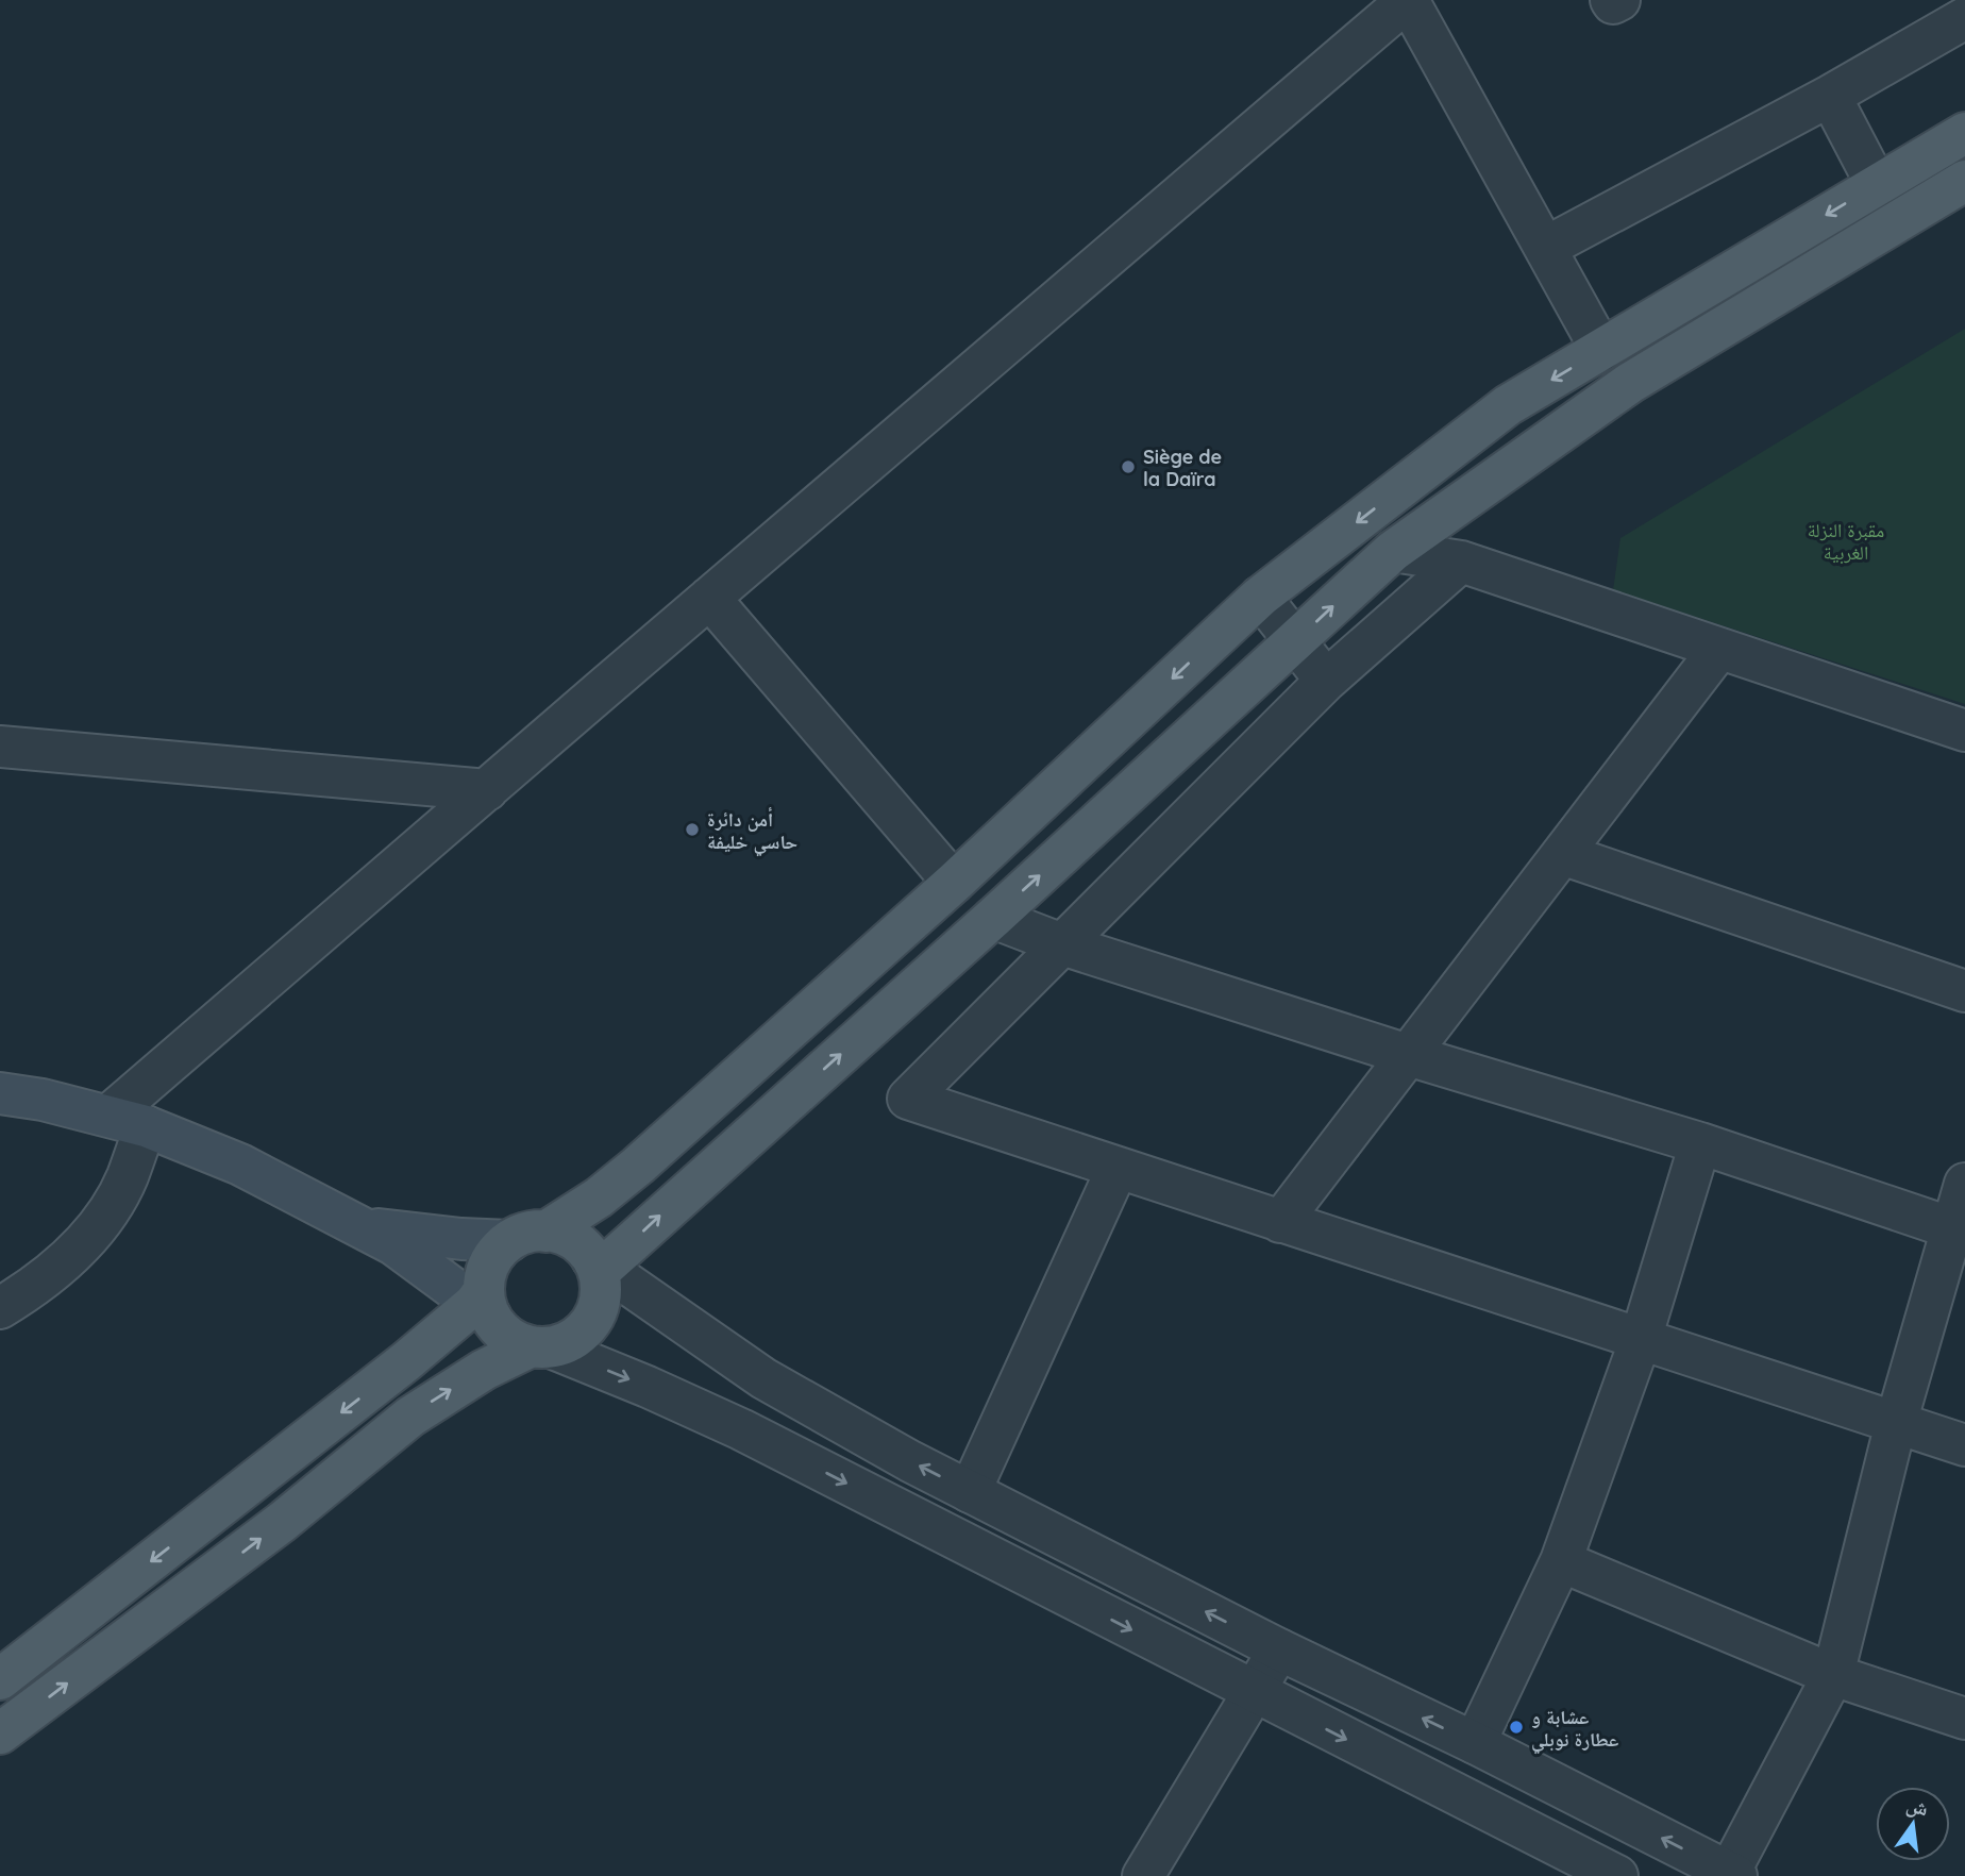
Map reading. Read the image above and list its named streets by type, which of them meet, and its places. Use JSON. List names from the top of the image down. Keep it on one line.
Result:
{"parks":["مقبرة النزلة الغربية"],"places":["Siège de la Daïra","أمن دائرة حاسي خليفة","عشابة و عطارة نوبلي"],"north":"top"}
